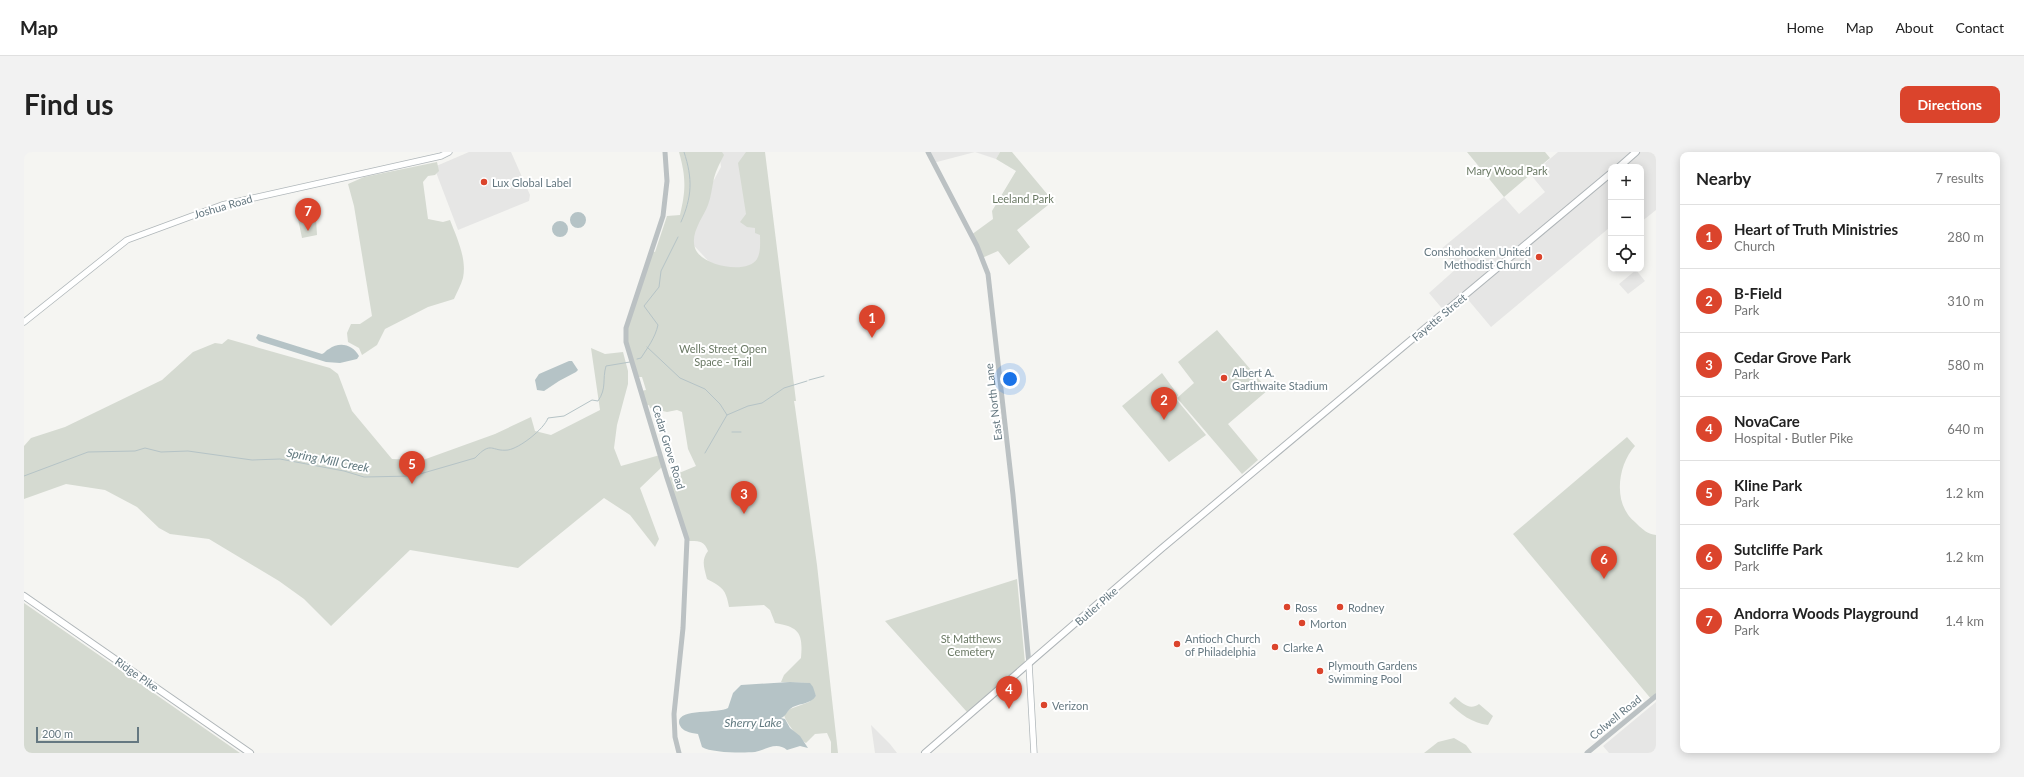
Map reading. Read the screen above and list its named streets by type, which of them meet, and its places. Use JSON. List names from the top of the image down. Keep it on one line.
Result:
{"streets":{"main road":["Joshua Road","Fayette Street","Butler Pike","Ridge Pike"],"street":["East North Lane","Cedar Grove Road","Colwell Road"]},"crossings":[["Fayette Street","Butler Pike"],["East North Lane","Butler Pike"]],"water":["Spring Mill Creek","Sherry Lake"],"parks":["Mary Wood Park","Leeland Park","Wells Street Open Space - Trail","St Matthews Cemetery"],"places":["Lux Global Label","Conshohocken United Methodist Church","Albert A. Garthwaite Stadium","Ross","Rodney","Morton","Antioch Church of Philadelphia","Clarke A","Plymouth Gardens Swimming Pool","Verizon"],"scale_bar":"200 m","page":{"header":"Map","nav":["Home","Map","About","Contact"],"buttons":"Directions","title":"Find us","heading":["Nearby","7 results"],"map_buttons":["+","−"],"pins":["7","1","2","5","3","6","4"],"list":[{"mark":"1","name":"Heart of Truth Ministries","note":"Church","value":"280 m"},{"mark":"2","name":"B-Field","note":"Park","value":"310 m"},{"mark":"3","name":"Cedar Grove Park","note":"Park","value":"580 m"},{"mark":"4","name":"NovaCare","note":"Hospital · Butler Pike","value":"640 m"},{"mark":"5","name":"Kline Park","note":"Park","value":"1.2 km"},{"mark":"6","name":"Sutcliffe Park","note":"Park","value":"1.2 km"},{"mark":"7","name":"Andorra Woods Playground","note":"Park","value":"1.4 km"}],"scale":"200 m"}}
